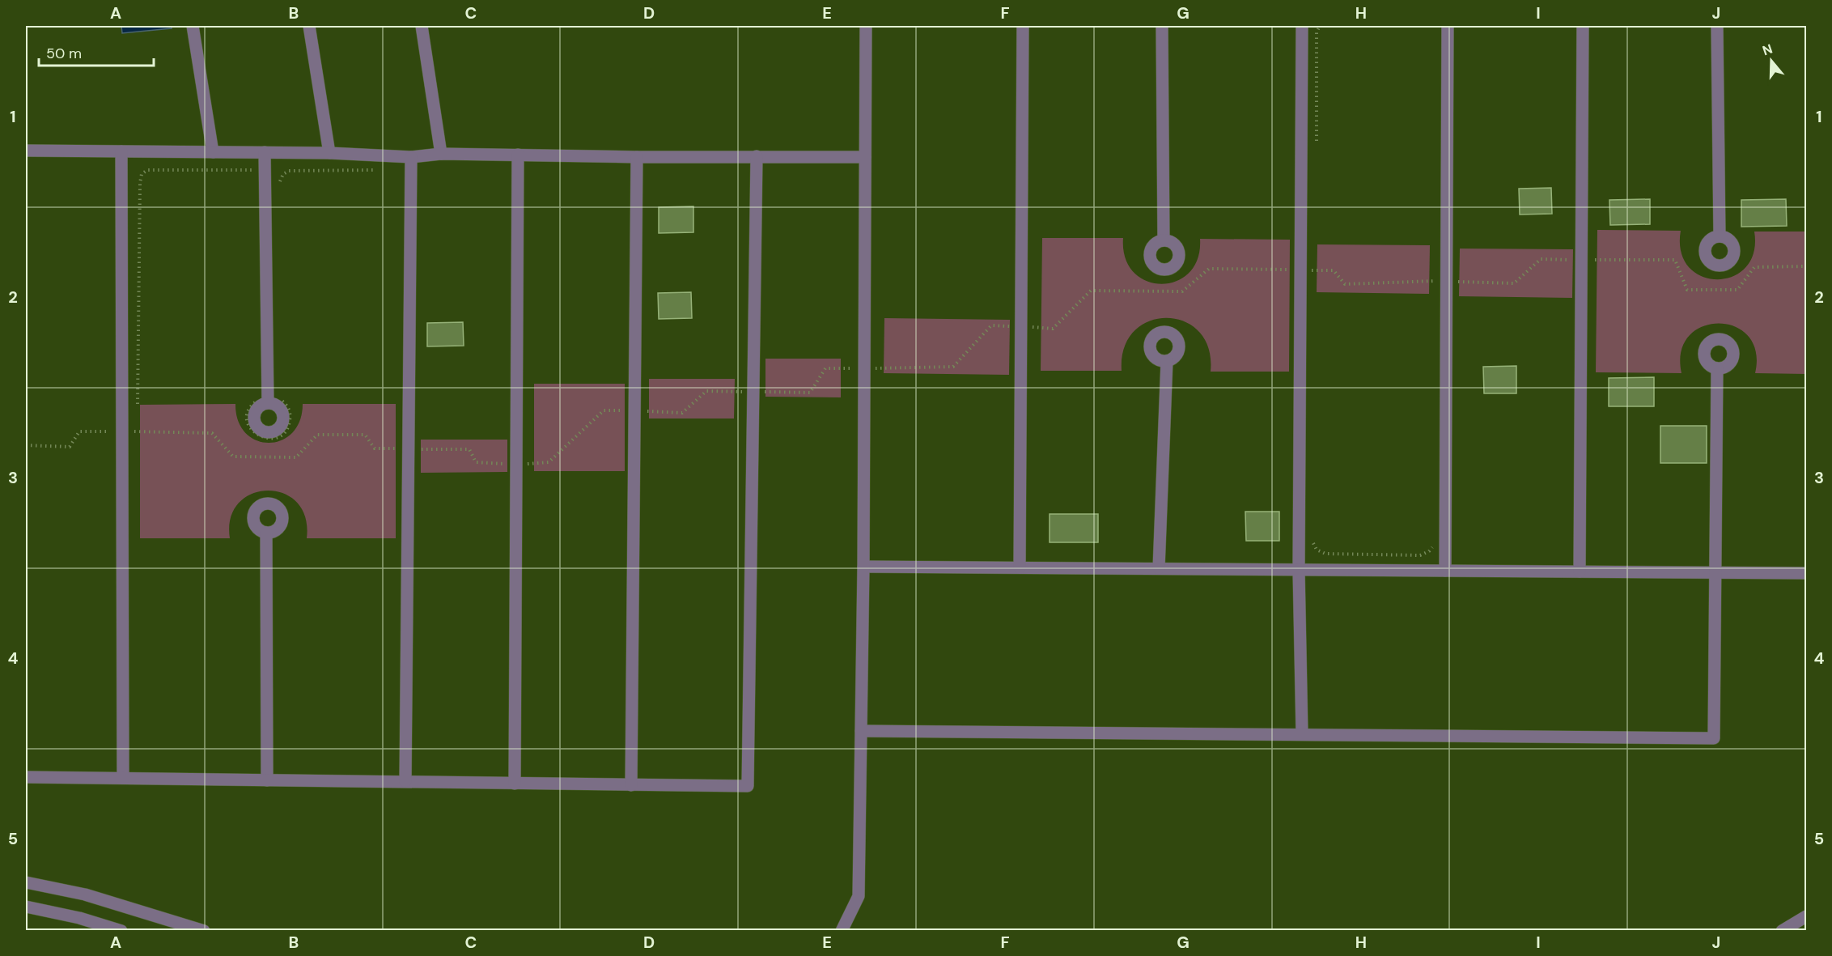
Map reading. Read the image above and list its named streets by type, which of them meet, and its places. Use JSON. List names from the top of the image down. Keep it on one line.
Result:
{"scale_bar":"50 m","north":"top","grid":{"columns":["A","B","C","D","E","F","G","H","I","J"],"rows":["1","2","3","4","5"]}}
